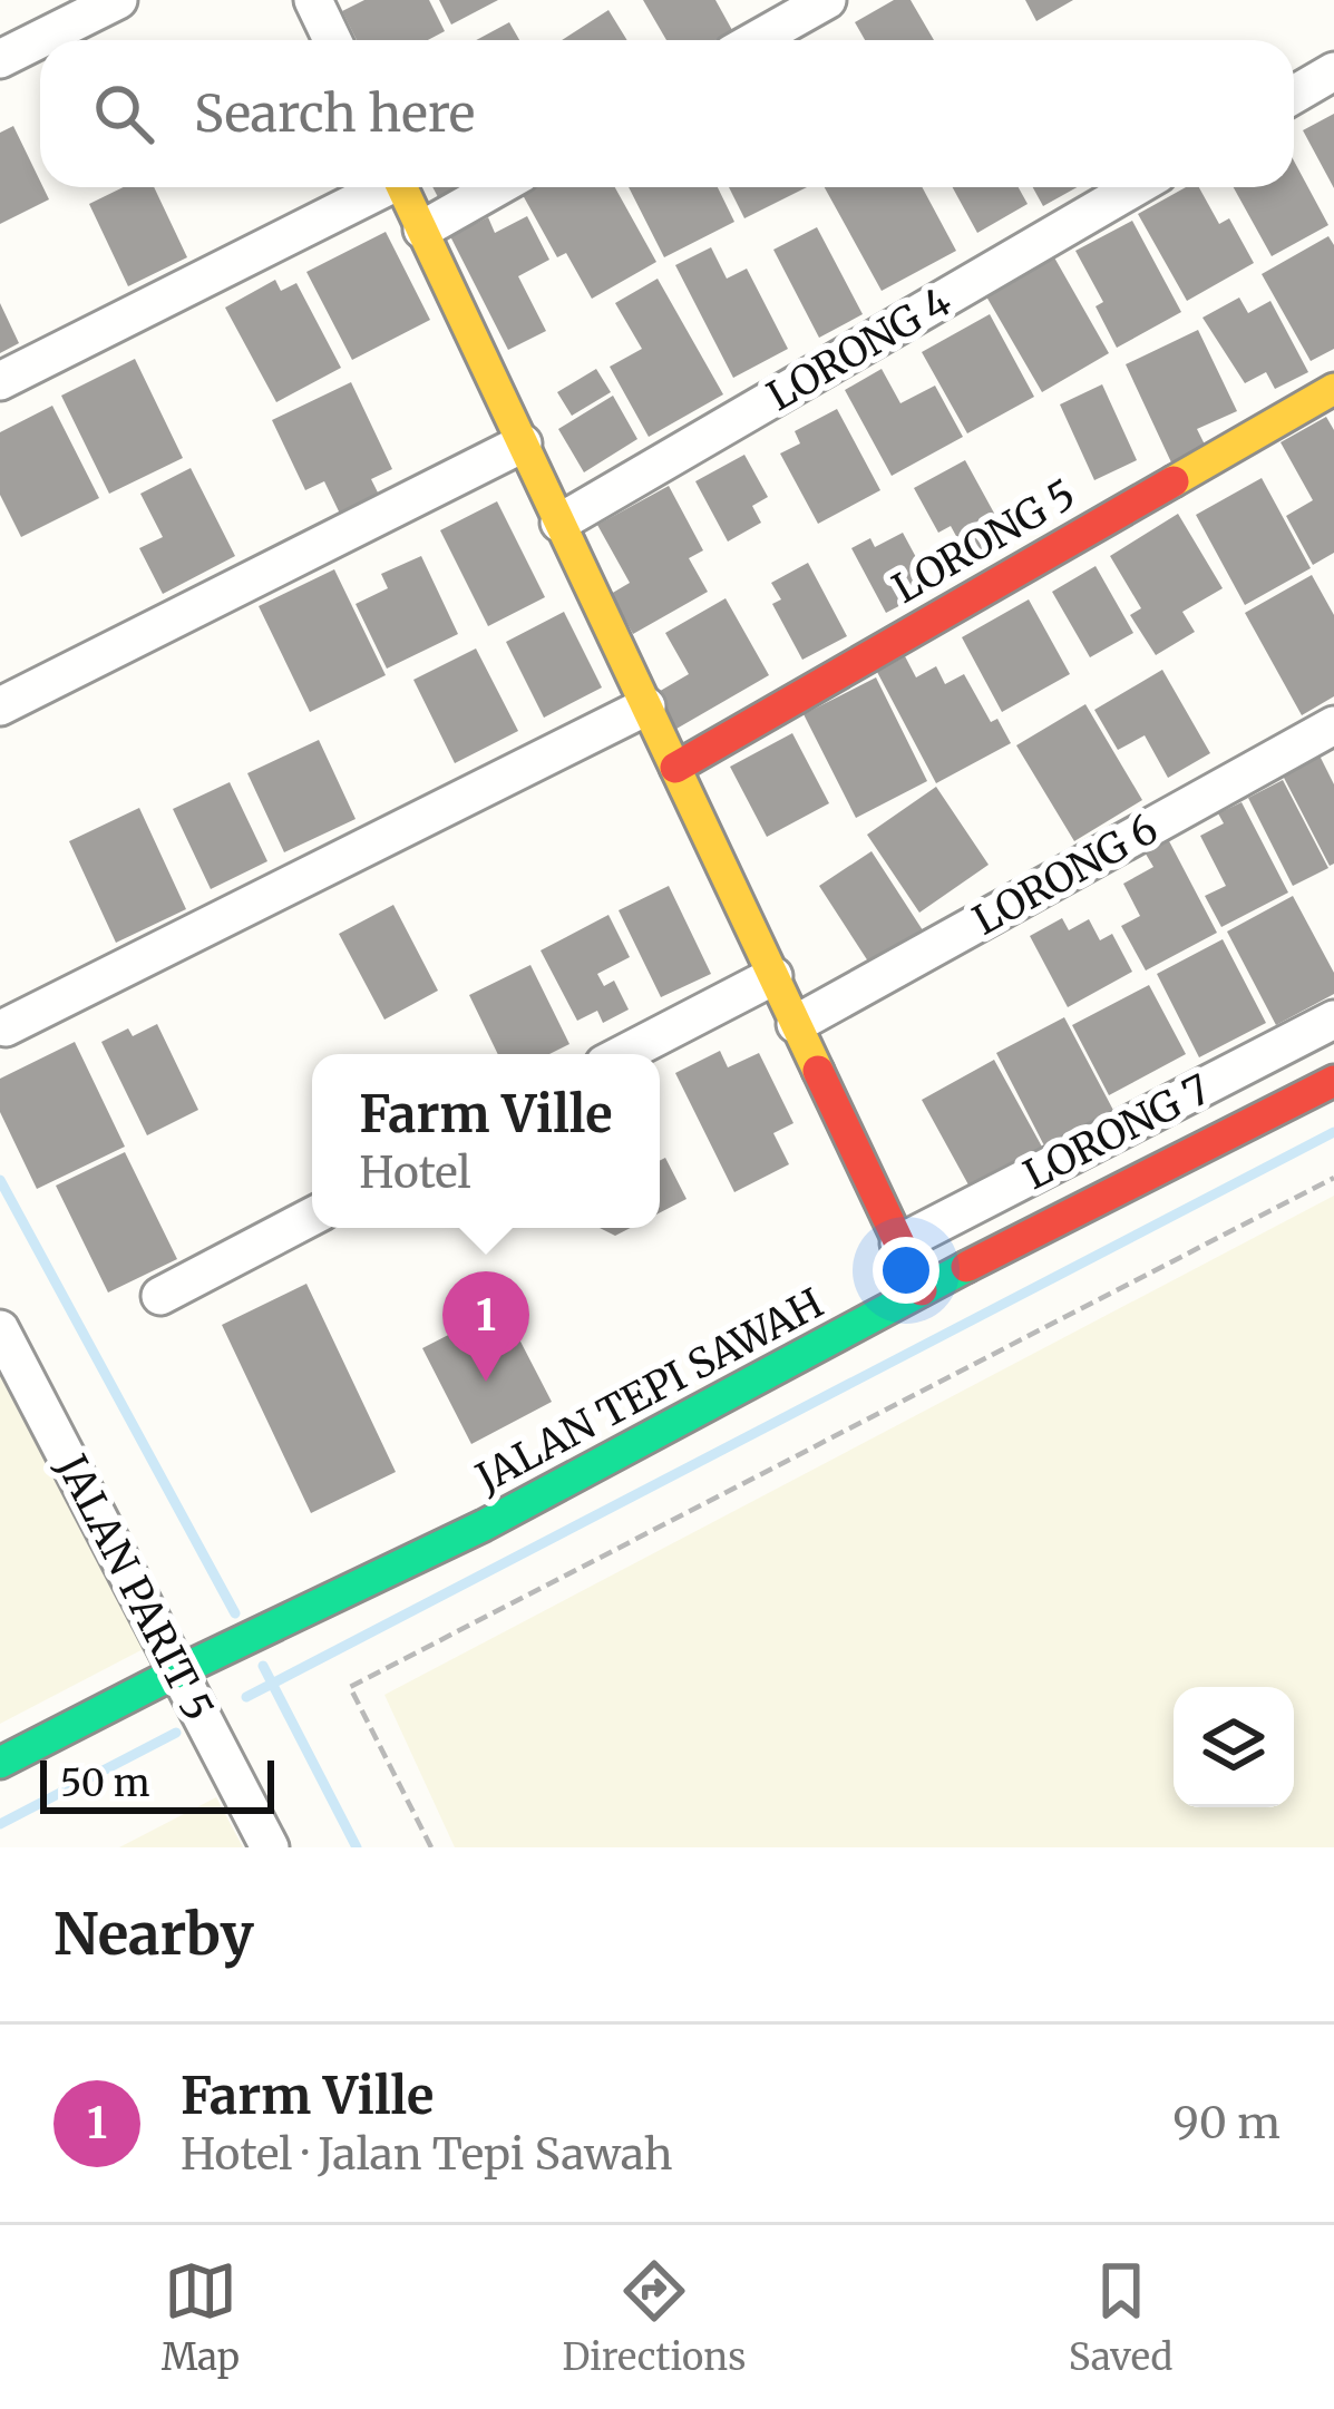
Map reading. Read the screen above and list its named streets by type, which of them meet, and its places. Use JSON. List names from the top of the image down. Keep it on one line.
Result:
{"streets":{"street":["LORONG 4","LORONG 5","LORONG 6","LORONG 7","JALAN TEPI SAWAH","JALAN PARIT 5"]},"crossings":[["JALAN TEPI SAWAH","JALAN PARIT 5"]],"scale_bar":"50 m","page":{"search":"Search here","popup":["Farm Ville","Hotel"],"pins":"1","scale":"50 m","heading":"Nearby","list":[{"mark":"1","name":"Farm Ville","note":"Hotel · Jalan Tepi Sawah","value":"90 m"}],"nav":["Map","Directions","Saved"]}}
